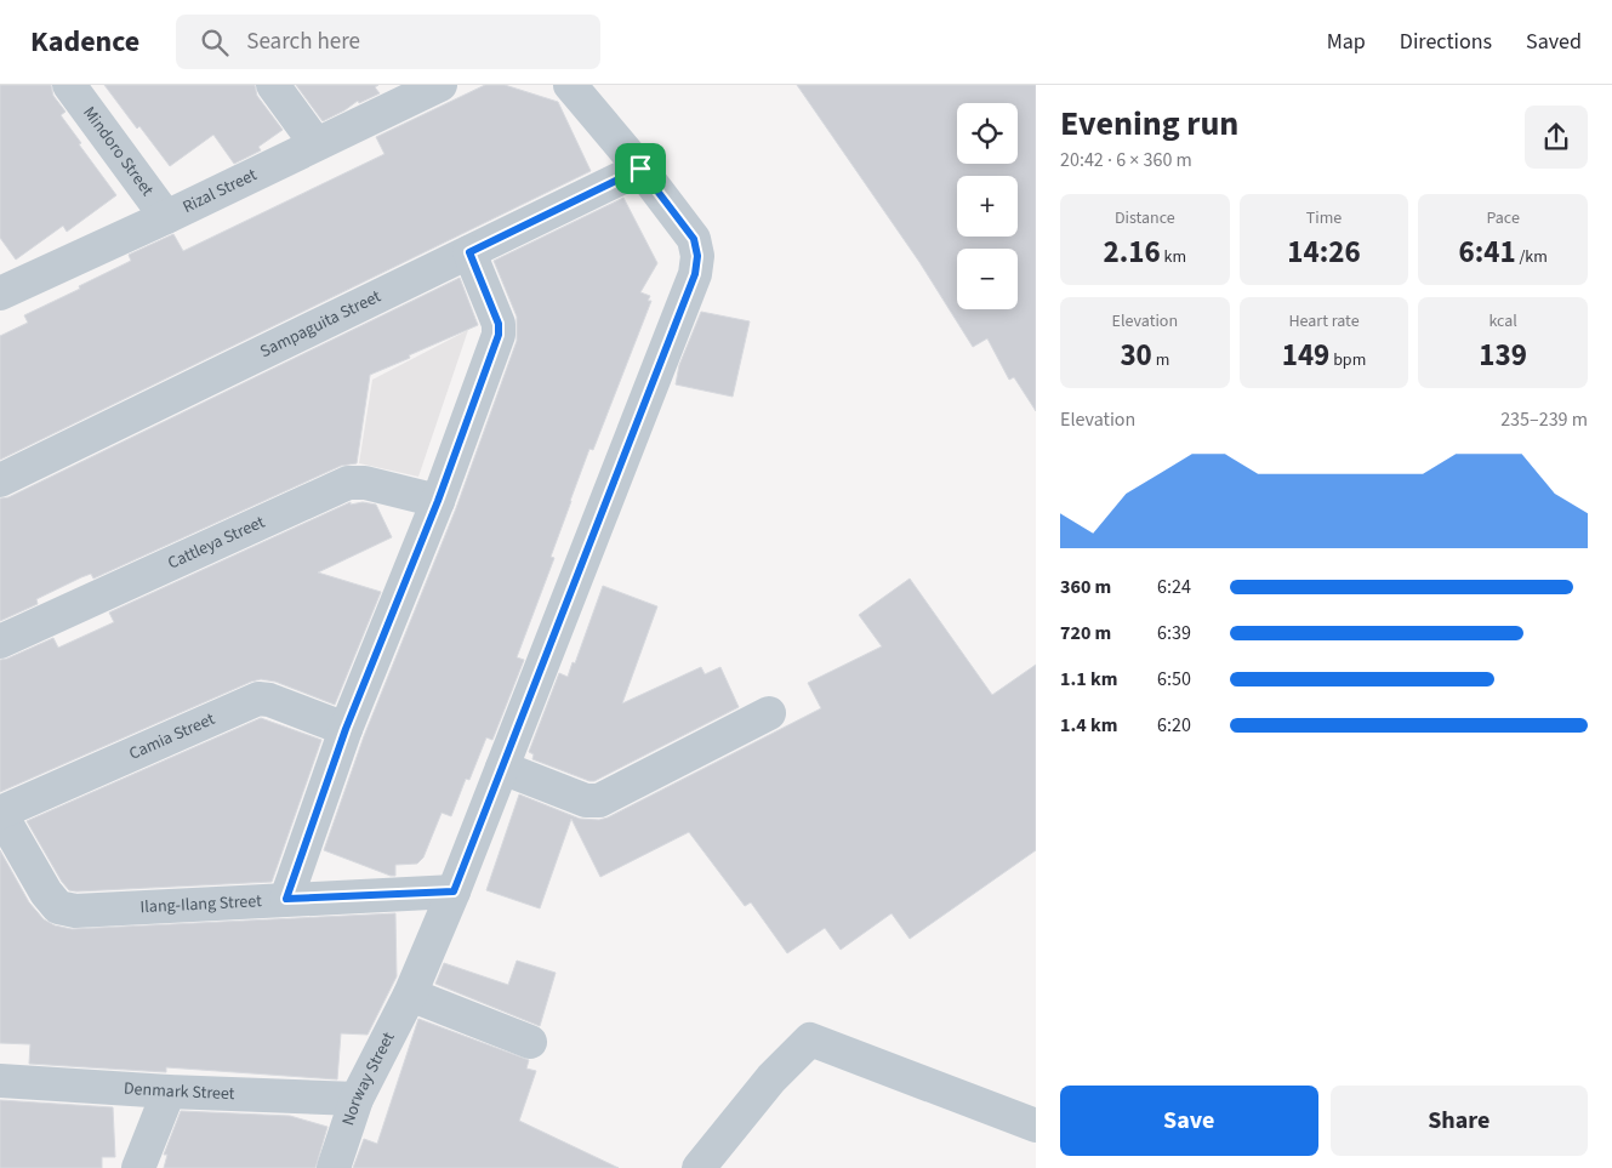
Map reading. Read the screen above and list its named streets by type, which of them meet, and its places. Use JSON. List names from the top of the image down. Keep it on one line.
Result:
{"streets":{"street":["Mindoro Street","Rizal Street","Sampaguita Street","Cattleya Street","Camia Street","Ilang-Ilang Street","Norway Street","Denmark Street"]},"crossings":[["Mindoro Street","Rizal Street"],["Sampaguita Street","Norway Street"],["Camia Street","Ilang-Ilang Street"],["Ilang-Ilang Street","Norway Street"],["Norway Street","Denmark Street"]],"page":{"header":"Kadence","search":"Search here","nav":["Map","Directions","Saved"],"heading":["Evening run","20:42 · 6 × 360 m"],"map_buttons":["+","−"],"stats":[["Distance","2.16 km"],["Time","14:26"],["Pace","6:41 /km"],["Elevation","30 m"],["Heart rate","149 bpm"],["kcal","139"]],"chart":["Elevation","235–239 m"],"list":[{"name":"360 m","note":"6:24"},{"name":"720 m","note":"6:39"},{"name":"1.1 km","note":"6:50"},{"name":"1.4 km","note":"6:20"}],"buttons":["Save","Share"]}}
